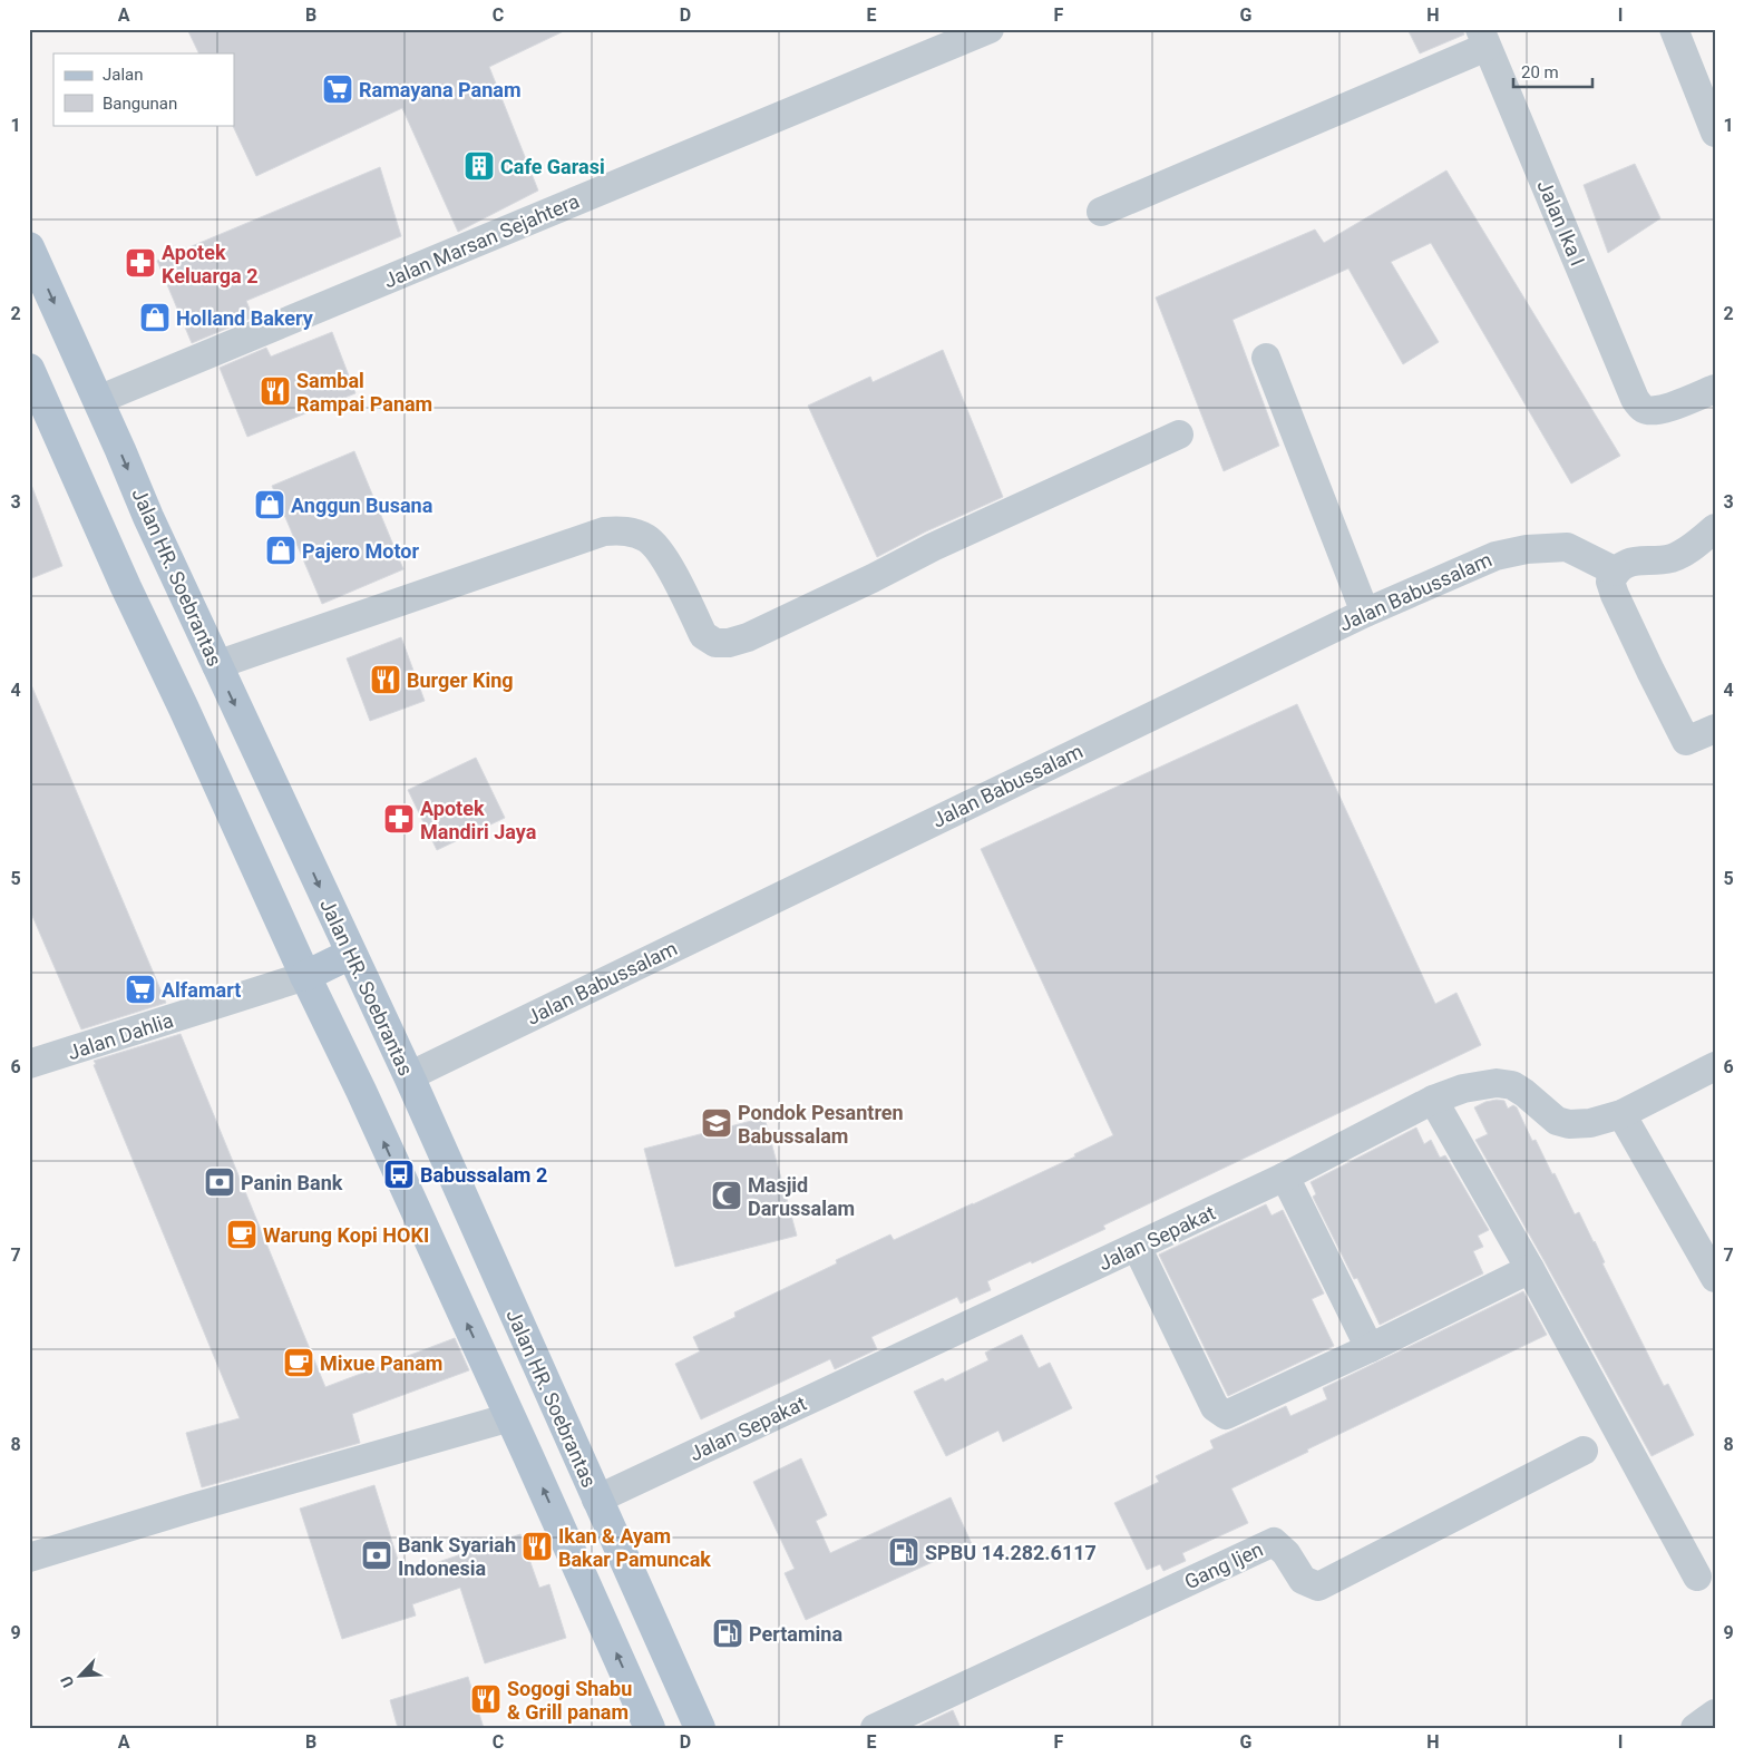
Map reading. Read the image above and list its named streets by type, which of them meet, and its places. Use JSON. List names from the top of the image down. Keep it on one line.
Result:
{"streets":{"main road":["Jalan HR. Soebrantas"],"street":["Jalan Ika I","Jalan Marsan Sejahtera","Jalan Babussalam","Jalan Dahlia","Jalan Sepakat","Gang Ijen"]},"crossings":[["Jalan Marsan Sejahtera","Jalan HR. Soebrantas"],["Jalan HR. Soebrantas","Jalan Babussalam"],["Jalan HR. Soebrantas","Jalan Sepakat"]],"places":{"supermarket":["Ramayana Panam","Alfamart"],"building":["Cafe Garasi"],"pharmacy":["Apotek Keluarga 2","Apotek Mandiri Jaya"],"shop":["Holland Bakery","Anggun Busana","Pajero Motor"],"restaurant":["Sambal Rampai Panam","Burger King","Ikan & Ayam Bakar Pamuncak","Sogogi Shabu & Grill panam"],"school or university":["Pondok Pesantren Babussalam"],"bus stop":["Babussalam 2"],"bank":["Panin Bank","Bank Syariah Indonesia"],"mosque":["Masjid Darussalam"],"cafe":["Warung Kopi HOKI","Mixue Panam"],"fuel station":["SPBU 14.282.6117","Pertamina"]},"legend":["Jalan","Bangunan"],"scale_bar":"20 m","north":"bottom left","grid":{"columns":["A","B","C","D","E","F","G","H","I"],"rows":["1","2","3","4","5","6","7","8","9"]}}
